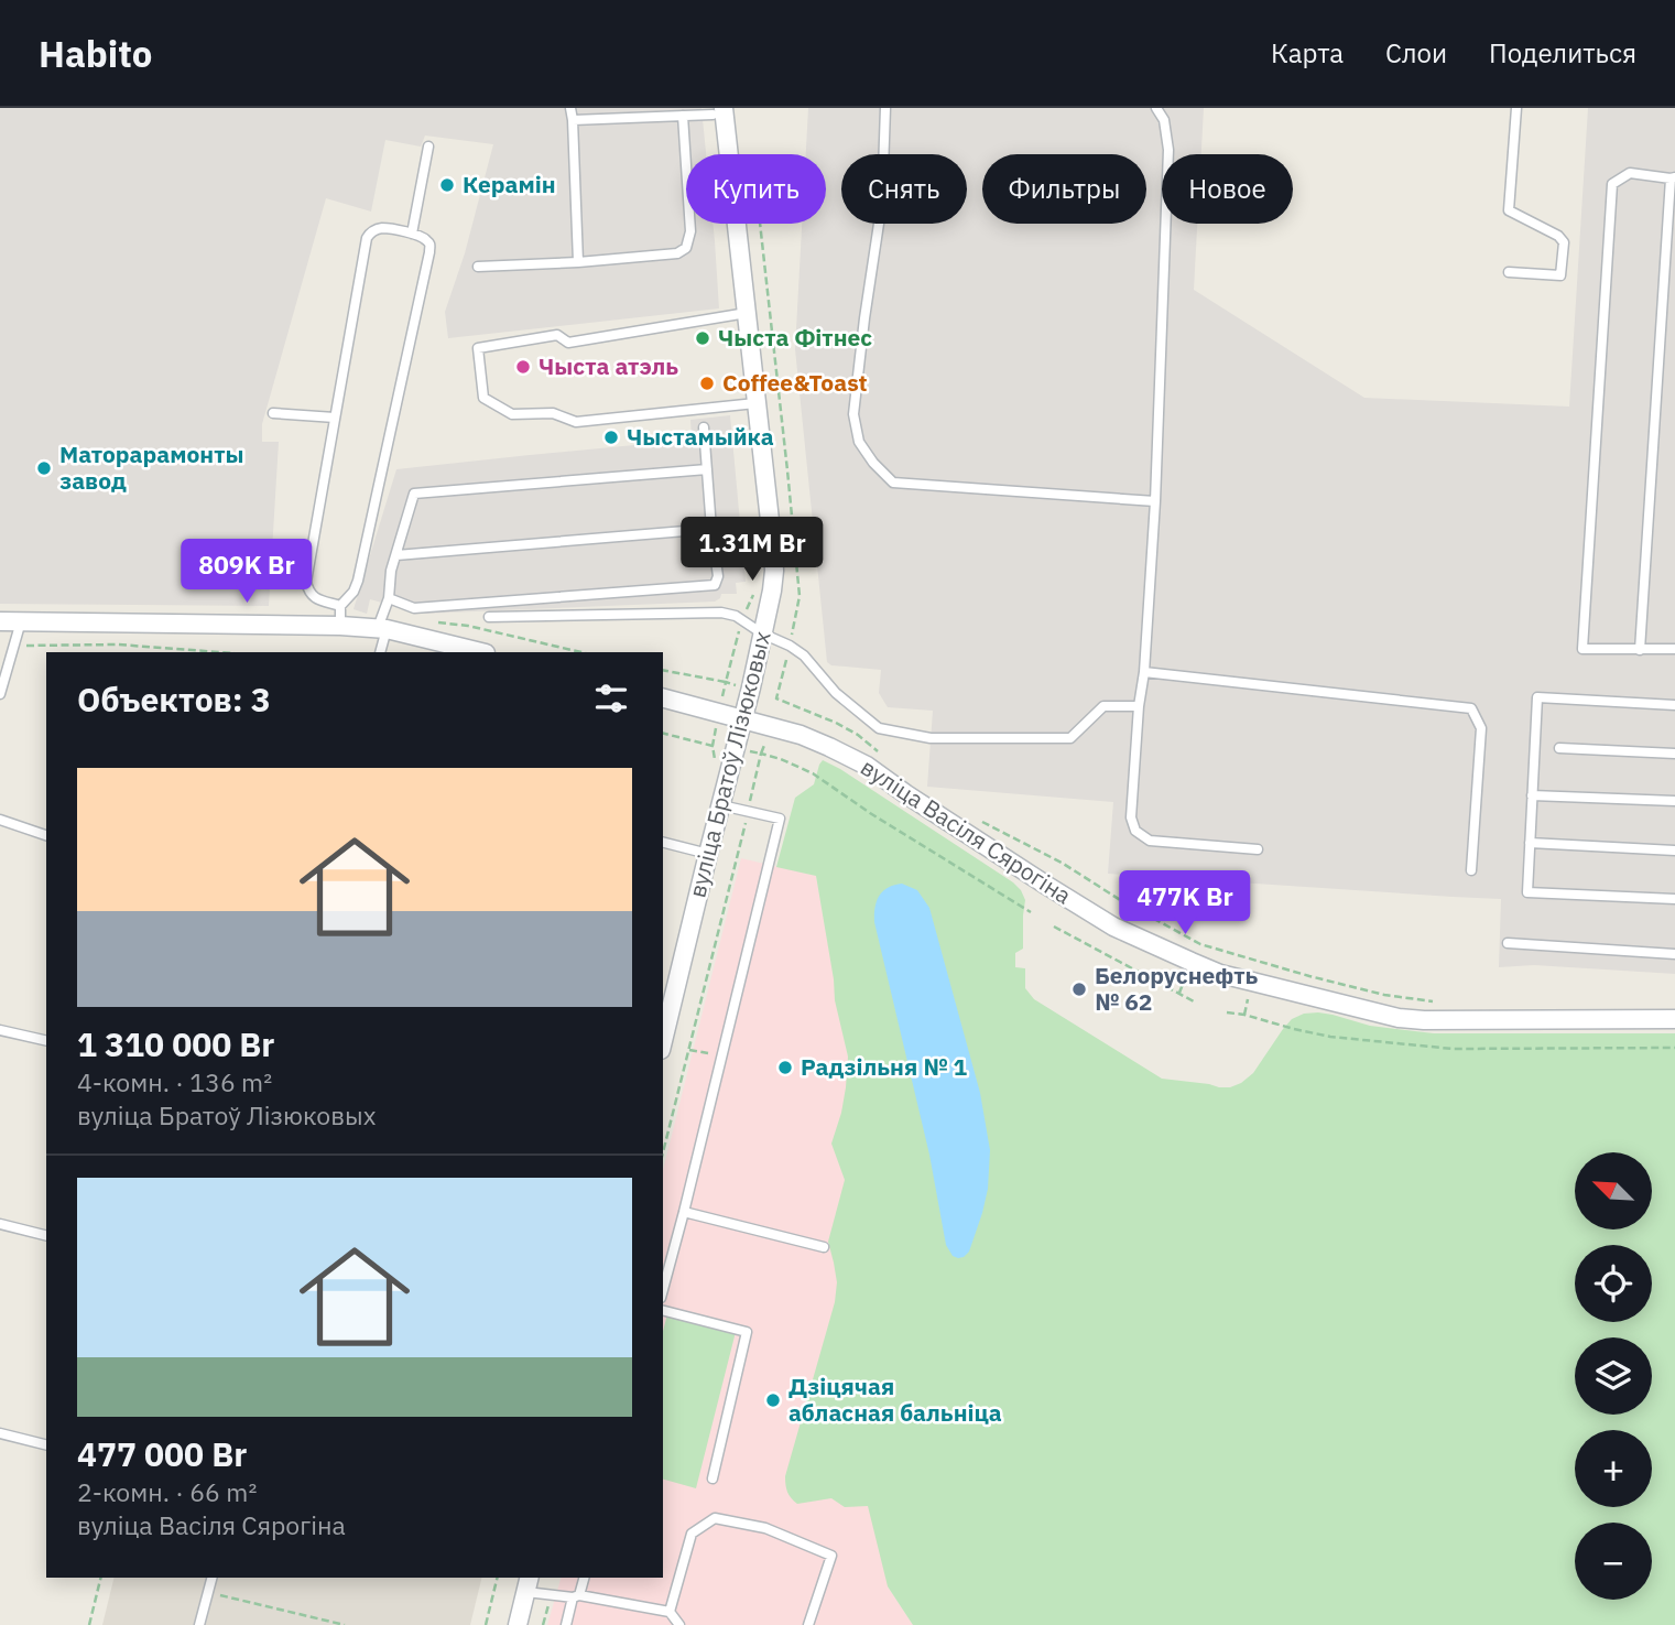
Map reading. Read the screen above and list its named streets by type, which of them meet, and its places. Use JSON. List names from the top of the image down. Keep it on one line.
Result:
{"streets":{"street":["вуліца Братоў Лізюковых","вуліца Васіля Сярогіна"]},"crossings":[["вуліца Братоў Лізюковых","вуліца Васіля Сярогіна"]],"places":["Керамін","Чыста Фітнес","Чыста атэль","Coffee&Toast","Чыстамыйка","Маторарамонты завод","Белоруснефть № 62","Радзільня № 1","Дзіцячая абласная бальніца"],"north":"top left","page":{"header":"Habito","nav":["Карта","Слои","Поделиться"],"chip":["Купить","Снять","Фильтры","Новое"],"price":["1.31M Br","809K Br","477K Br"],"heading":"Объектов: 3","list":[{"name":"1 310 000 Br","note":"4-комн. · 136 m² · вуліца Братоў Лізюковых"},{"name":"477 000 Br","note":"2-комн. · 66 m² · вуліца Васіля Сярогіна"}],"map_buttons":["+","−"]}}
